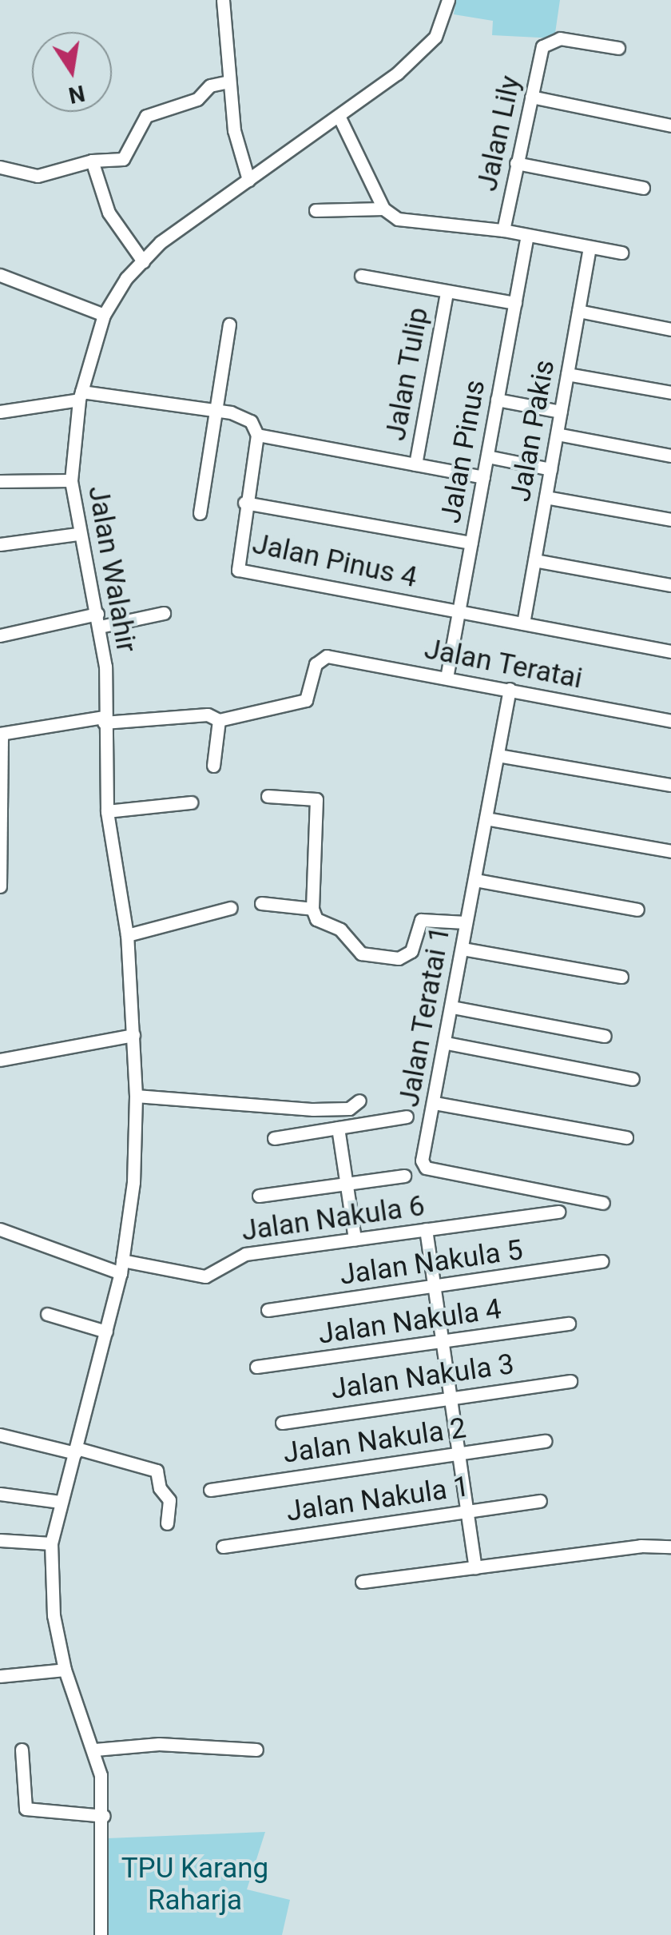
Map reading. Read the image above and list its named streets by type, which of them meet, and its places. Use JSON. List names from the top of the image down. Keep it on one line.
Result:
{"streets":{"street":["Jalan Lily","Jalan Tulip","Jalan Pakis","Jalan Pinus","Jalan Pinus 4","Jalan Walahir","Jalan Teratai","Jalan Teratai 1","Jalan Nakula 6","Jalan Nakula 5","Jalan Nakula 4","Jalan Nakula 3","Jalan Nakula 2","Jalan Nakula 1"]},"crossings":[["Jalan Pinus","Jalan Pinus 4"],["Jalan Pinus","Jalan Teratai"],["Jalan Walahir","Jalan Nakula 6"],["Jalan Teratai","Jalan Teratai 1"]],"parks":["TPU Karang Raharja"],"north":"bottom"}
